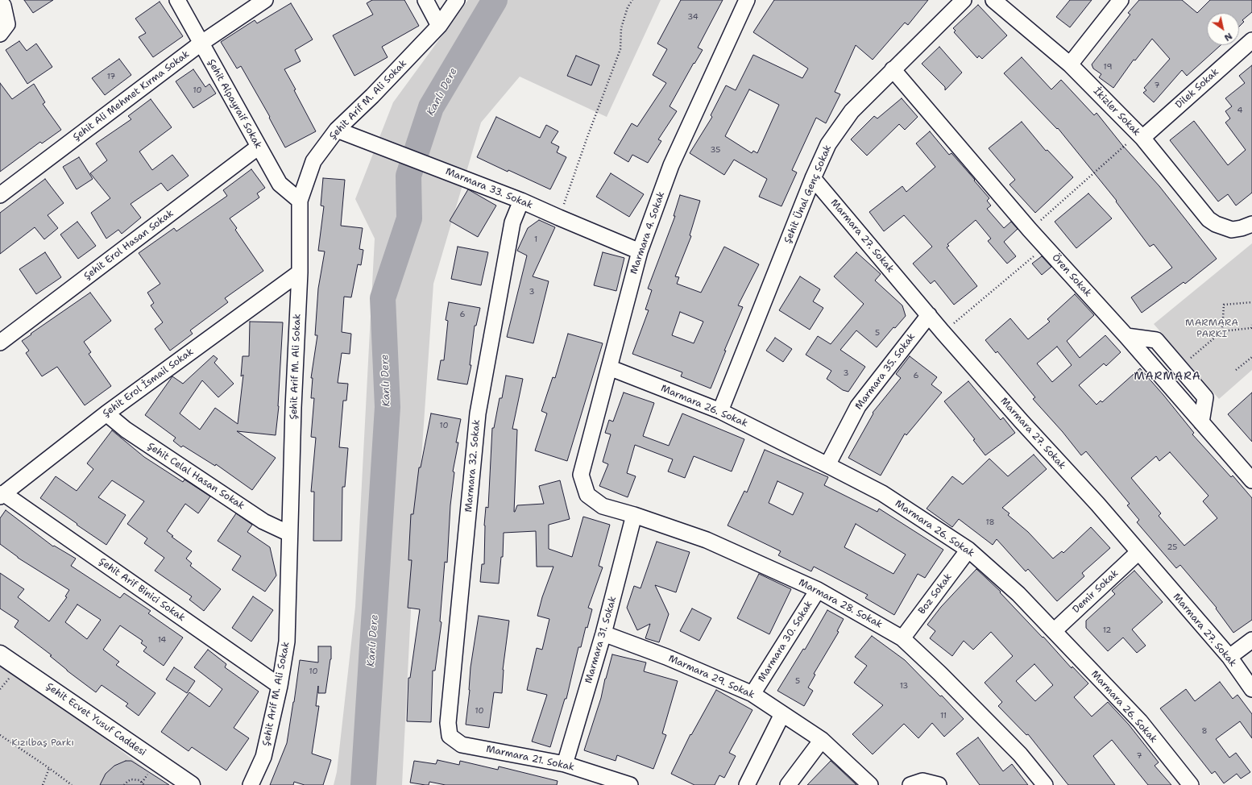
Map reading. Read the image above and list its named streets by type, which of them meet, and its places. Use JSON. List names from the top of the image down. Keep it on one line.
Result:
{"streets":{"main road":["Şehit Ecvet Yusuf Caddesi"],"street":["Dilek Sokak","Şehit Ali Mehmet Kırma Sokak","Şehit Arif M. Ali Sokak","Şehit Alpayraif Sokak","İkizler Sokak","Marmara 33. Sokak","Şehit Ünal Genç Sokak","Marmara 4. Sokak","Marmara 27. Sokak","Şehit Erol Hasan Sokak","Ören Sokak","Marmara 35. Sokak","Şehit Erol İsmail Sokak","Marmara 26. Sokak","Marmara 32. Sokak","Şehit Celal Hasan Sokak","Şehit Arif Binici Sokak","Demir Sokak","Boz Sokak","Marmara 28. Sokak","Marmara 31. Sokak","Marmara 30. Sokak","Marmara 29. Sokak","Marmara 21. Sokak"]},"crossings":[["Dilek Sokak","İkizler Sokak"],["Şehit Ali Mehmet Kırma Sokak","Şehit Alpayraif Sokak"],["Şehit Arif M. Ali Sokak","Şehit Alpayraif Sokak"],["Şehit Arif M. Ali Sokak","Marmara 33. Sokak"],["Şehit Arif M. Ali Sokak","Şehit Erol İsmail Sokak"],["Şehit Arif M. Ali Sokak","Şehit Celal Hasan Sokak"],["Şehit Arif M. Ali Sokak","Şehit Arif Binici Sokak"],["Şehit Alpayraif Sokak","Şehit Erol Hasan Sokak"],["Marmara 33. Sokak","Marmara 4. Sokak"],["Marmara 33. Sokak","Marmara 32. Sokak"],["Şehit Ünal Genç Sokak","Marmara 27. Sokak"],["Şehit Ünal Genç Sokak","Ören Sokak"],["Şehit Ünal Genç Sokak","Marmara 26. Sokak"],["Marmara 4. Sokak","Marmara 26. Sokak"],["Marmara 4. Sokak","Marmara 28. Sokak"],["Marmara 27. Sokak","Marmara 35. Sokak"],["Marmara 27. Sokak","Demir Sokak"],["Marmara 35. Sokak","Marmara 26. Sokak"],["Şehit Erol İsmail Sokak","Şehit Celal Hasan Sokak"],["Şehit Erol İsmail Sokak","Şehit Arif Binici Sokak"],["Marmara 26. Sokak","Demir Sokak"],["Marmara 26. Sokak","Boz Sokak"],["Marmara 32. Sokak","Marmara 21. Sokak"],["Boz Sokak","Marmara 28. Sokak"],["Marmara 28. Sokak","Marmara 31. Sokak"],["Marmara 28. Sokak","Marmara 30. Sokak"],["Marmara 31. Sokak","Marmara 29. Sokak"],["Marmara 31. Sokak","Marmara 21. Sokak"],["Marmara 30. Sokak","Marmara 29. Sokak"]],"districts":["MARMARA"],"water":["Kanlı Dere"],"parks":["MARMARA PARKI","Kızılbaş Parkı"],"house_numbers":["34","19","17","7","10","4","35","1","3","6","5","3","6","10","18","25","12","14","10","5","13","10","11","8","7"],"north":"bottom right"}
